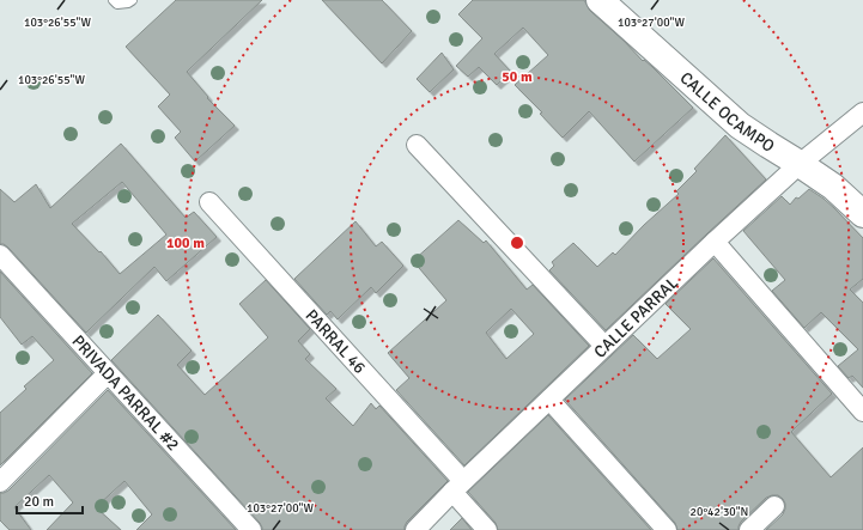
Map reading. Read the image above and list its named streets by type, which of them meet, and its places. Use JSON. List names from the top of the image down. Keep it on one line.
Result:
{"streets":{"street":["CALLE OCAMPO","CALLE PARRAL","PARRAL 46","PRIVADA PARRAL #2"]},"crossings":[["CALLE OCAMPO","CALLE PARRAL"],["CALLE PARRAL","PARRAL 46"]],"scale_bar":"20 m","coordinates":["103°26'55\"W","103°27'00\"W","20°42'30\"N"],"rings":["50 m","100 m"]}
